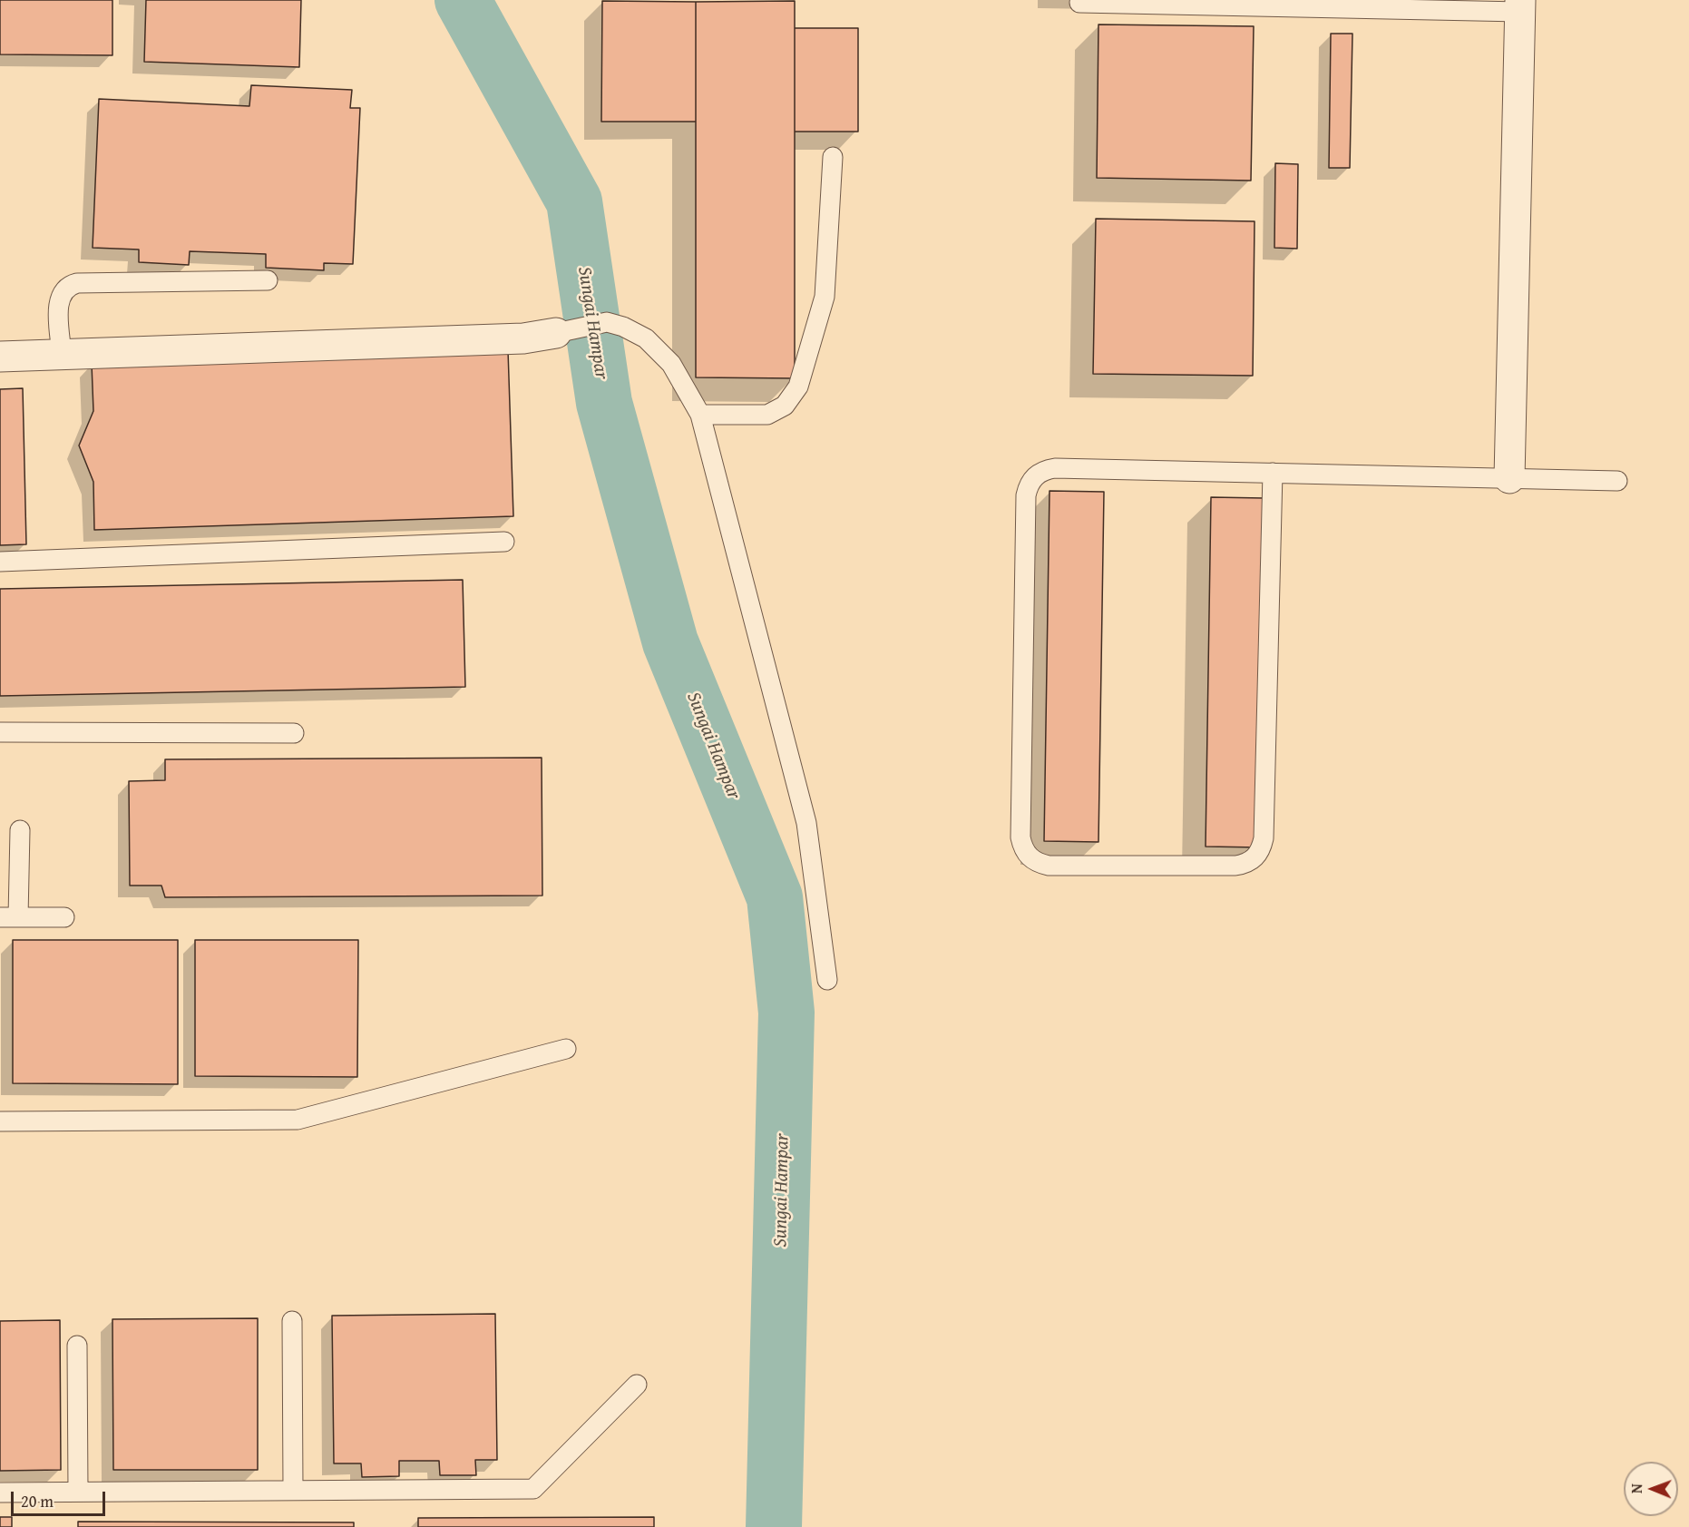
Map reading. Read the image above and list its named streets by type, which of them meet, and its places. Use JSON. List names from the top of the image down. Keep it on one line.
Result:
{"water":["Sungai Hampar"],"scale_bar":"20 m","north":"left"}
